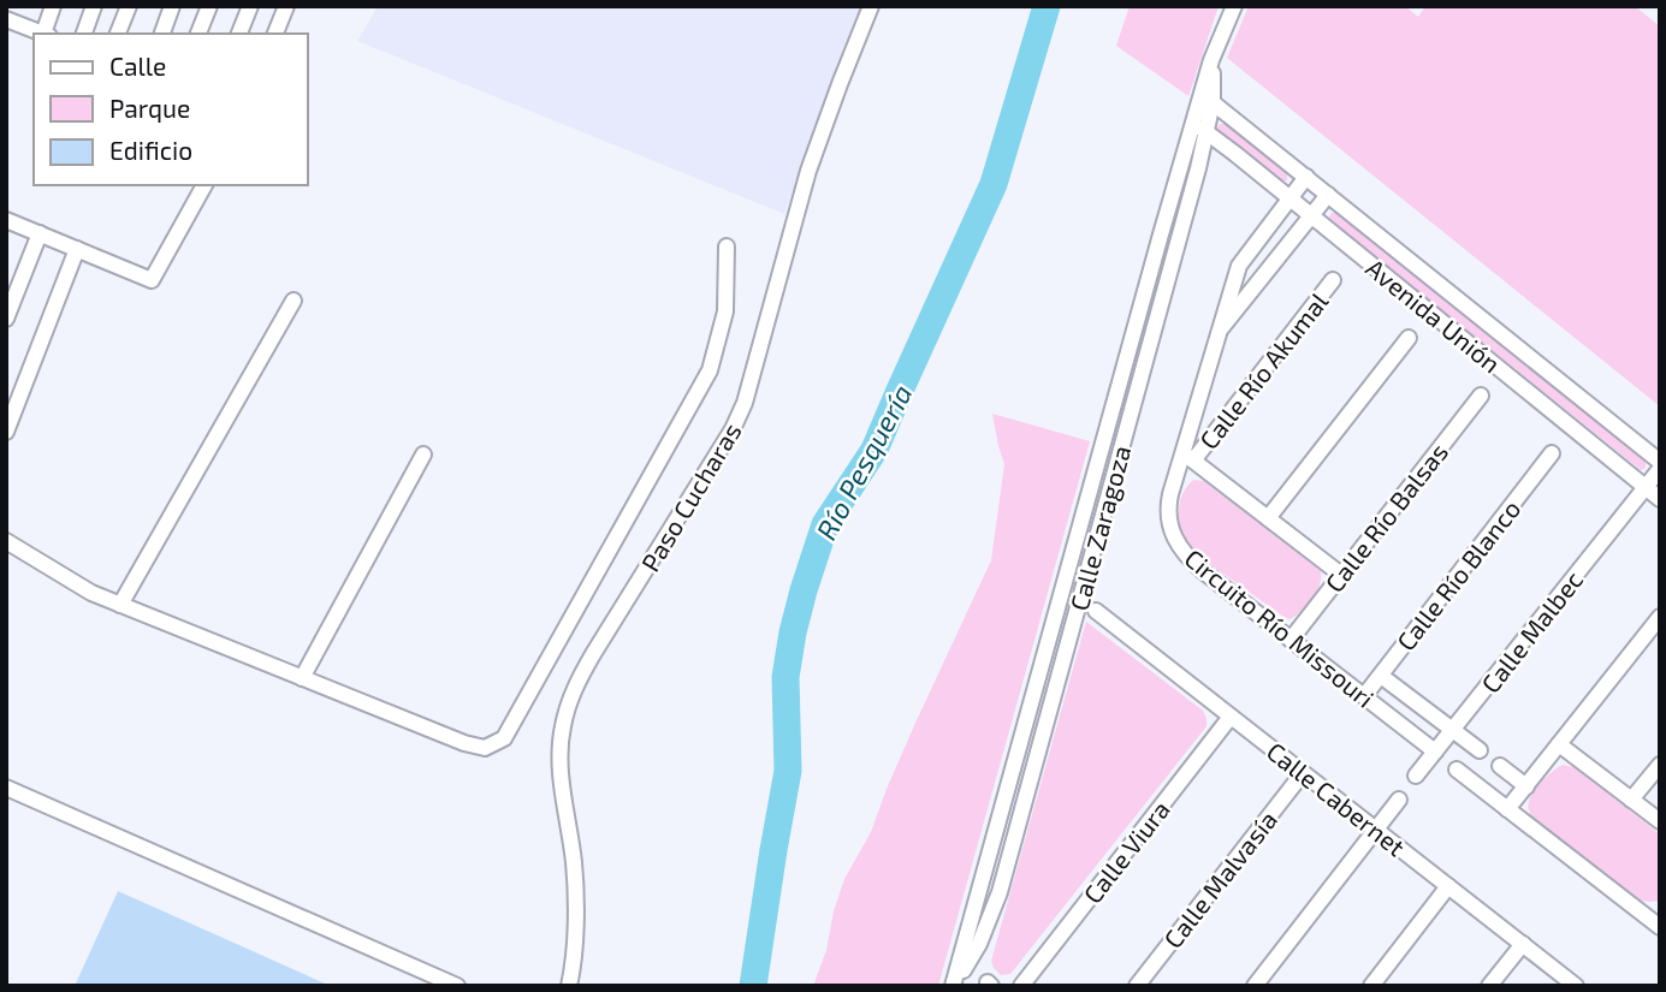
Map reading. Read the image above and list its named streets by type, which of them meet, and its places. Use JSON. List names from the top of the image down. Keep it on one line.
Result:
{"streets":{"street":["Avenida Unión","Calle Río Akumal","Paso Cucharas","Calle Río Balsas","Calle Zaragoza","Calle Río Blanco","Circuito Río Missouri","Calle Malbec","Calle Cabernet","Calle Viura","Calle Malvasía"]},"crossings":[["Avenida Unión","Calle Zaragoza"],["Avenida Unión","Circuito Río Missouri"],["Avenida Unión","Calle Malbec"],["Calle Río Akumal","Circuito Río Missouri"],["Calle Río Balsas","Circuito Río Missouri"],["Calle Río Blanco","Circuito Río Missouri"],["Circuito Río Missouri","Calle Malbec"],["Calle Cabernet","Calle Viura"],["Calle Cabernet","Calle Malvasía"]],"water":["Río Pesquería"],"legend":["Calle","Parque","Edificio"]}
